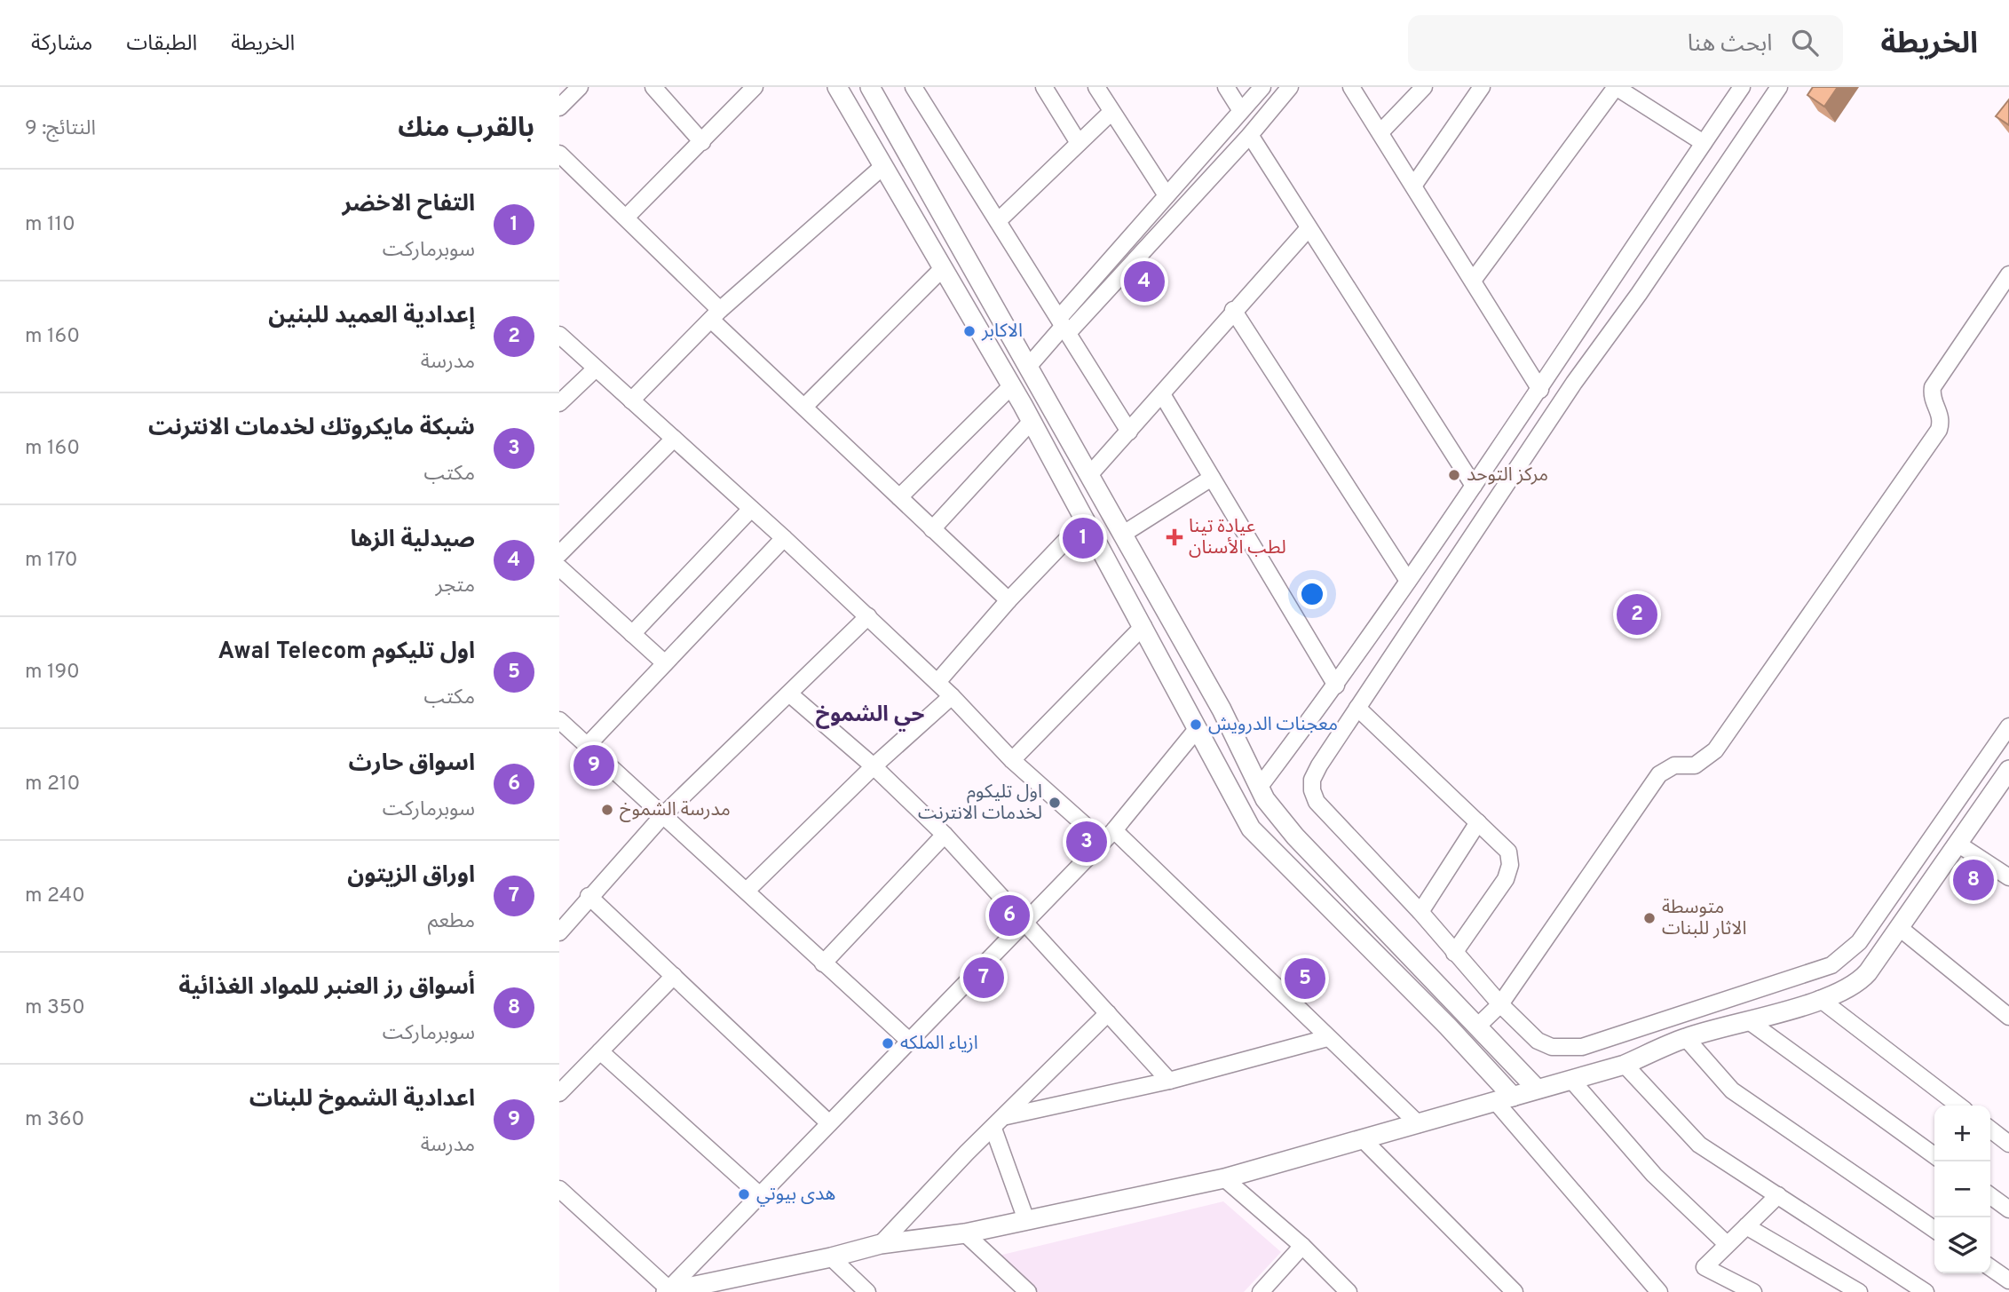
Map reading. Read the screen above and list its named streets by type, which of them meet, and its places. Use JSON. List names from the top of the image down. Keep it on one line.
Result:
{"districts":["حي الشموخ"],"places":{"other":["الاكابر","مركز التوحد","معجنات الدرويش","اول تليكوم لخدمات الانترنت","مدرسة الشموخ","متوسطة الاثار للبنات","ازياء الملكه","هدى بيوتي"],"health":["عيادة تينا لطب الأسنان"]},"page":{"header":"الخريطة","search":"ابحث هنا","nav":["الخريطة","الطبقات","مشاركة"],"heading":["بالقرب منك","النتائج: 9"],"list":[{"mark":"1","name":"التفاح الاخضر","note":"سوبرماركت","value":"110 m"},{"mark":"2","name":"إعدادية العميد للبنين","note":"مدرسة","value":"160 m"},{"mark":"3","name":"شبكة مايكروتك لخدمات الانترنت","note":"مكتب","value":"160 m"},{"mark":"4","name":"صيدلية الزها","note":"متجر","value":"170 m"},{"mark":"5","name":"اول تليكوم Awal Telecom","note":"مكتب","value":"190 m"},{"mark":"6","name":"اسواق حارث","note":"سوبرماركت","value":"210 m"},{"mark":"7","name":"اوراق الزيتون","note":"مطعم","value":"240 m"},{"mark":"8","name":"أسواق رز العنبر للمواد الغذائية","note":"سوبرماركت","value":"350 m"},{"mark":"9","name":"اعدادية الشموخ للبنات","note":"مدرسة","value":"360 m"}],"pins":["4","1","2","9","3","8","6","7","5"],"map_buttons":["+","−"]}}
